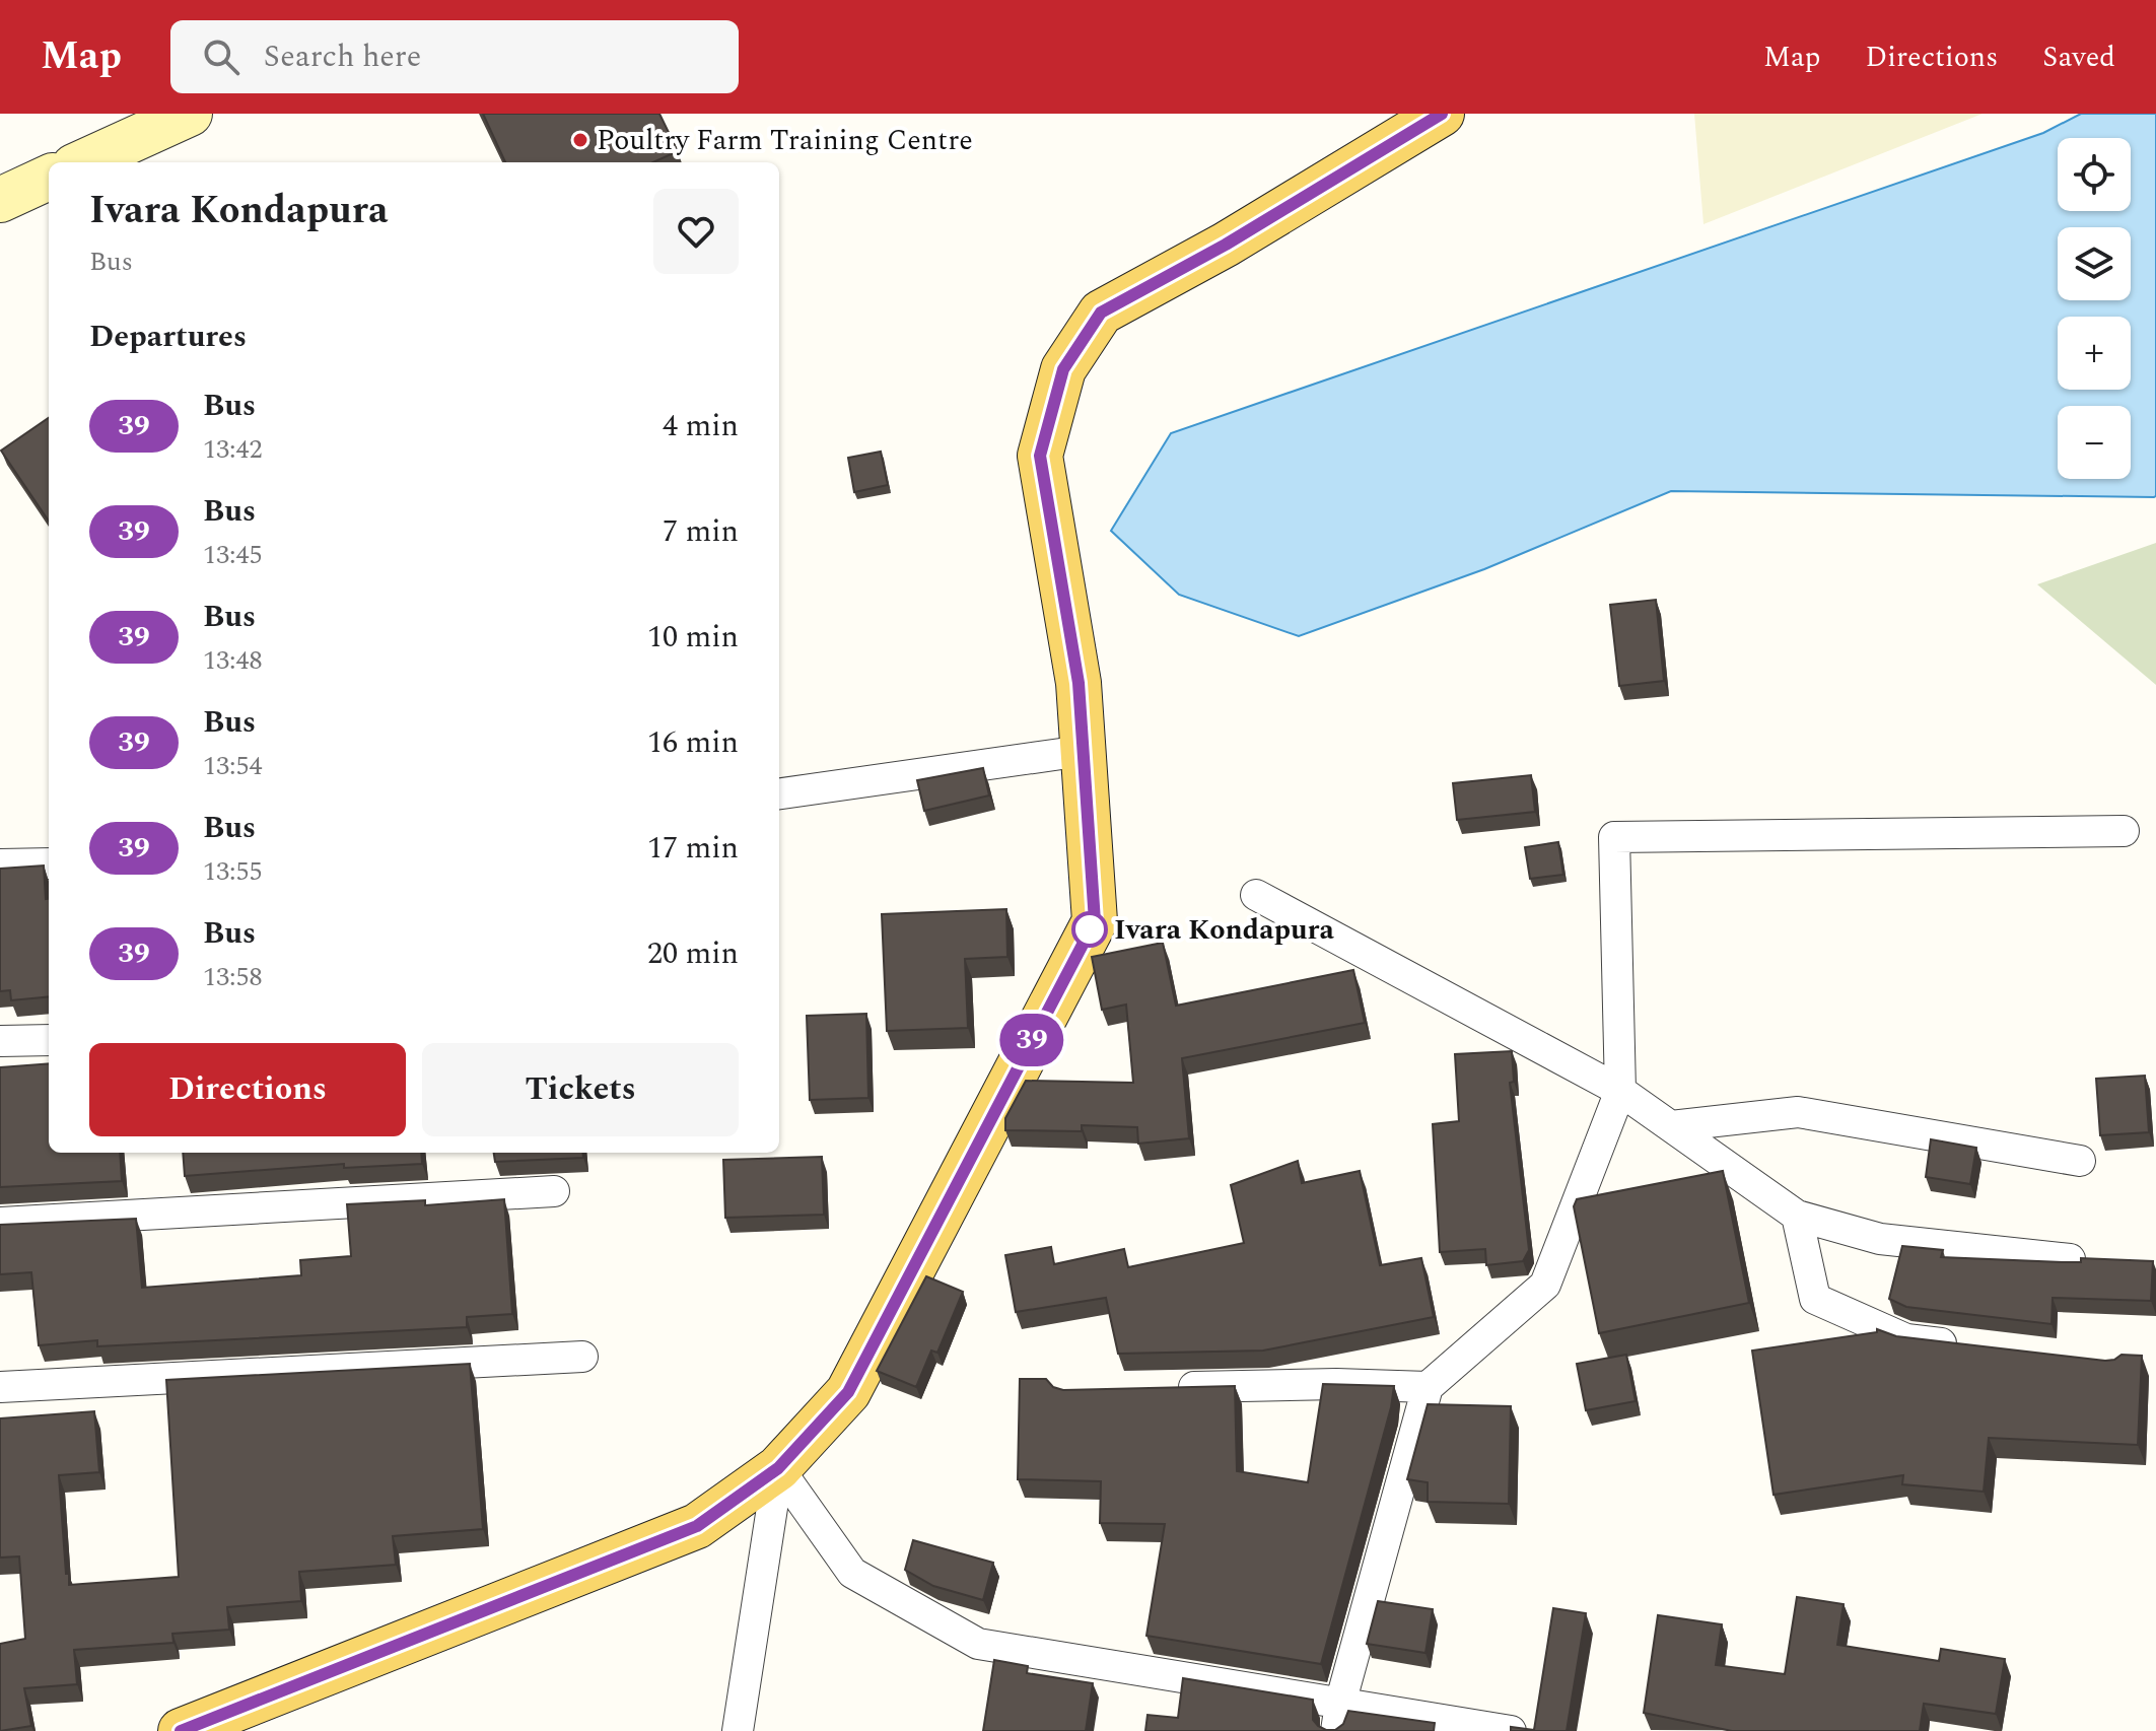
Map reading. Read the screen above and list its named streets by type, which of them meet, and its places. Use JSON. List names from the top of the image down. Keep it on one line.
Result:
{"places":["Poultry Farm Training Centre","Ivara Kondapura"],"lines":["bus line 39"],"page":{"header":"Map","search":"Search here","nav":["Map","Directions","Saved"],"on_map":"39","map_buttons":["+","−"],"heading":[["Ivara Kondapura","Bus"],"Departures"],"list":[{"mark":"39","name":"Bus","note":"13:42","value":"4 min"},{"mark":"39","name":"Bus","note":"13:45","value":"7 min"},{"mark":"39","name":"Bus","note":"13:48","value":"10 min"},{"mark":"39","name":"Bus","note":"13:54","value":"16 min"},{"mark":"39","name":"Bus","note":"13:55","value":"17 min"},{"mark":"39","name":"Bus","note":"13:58","value":"20 min"}],"buttons":["Directions","Tickets"]}}
